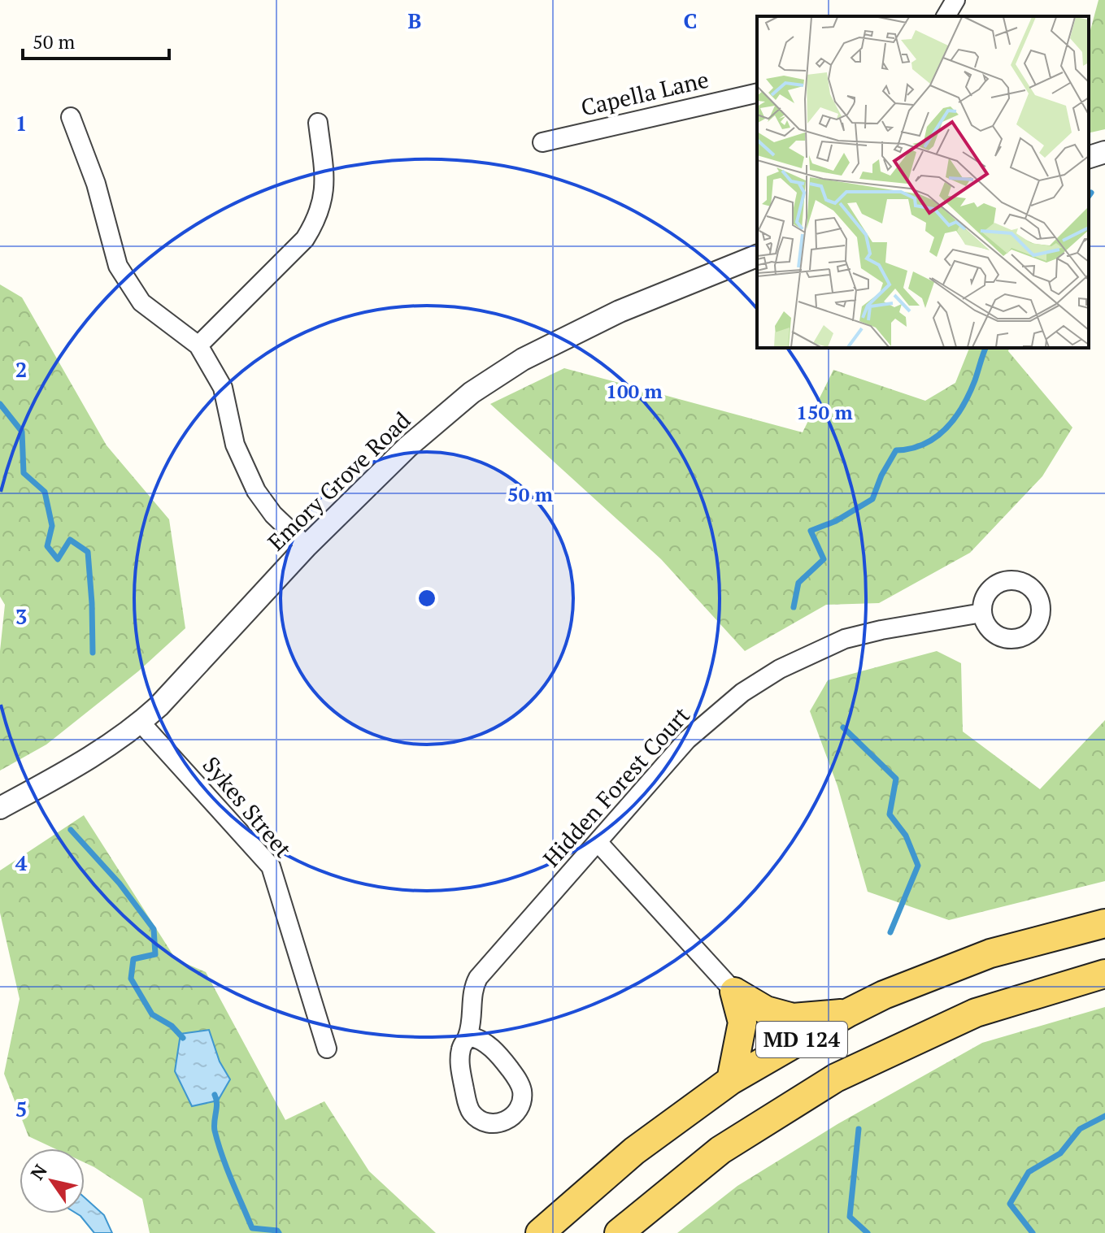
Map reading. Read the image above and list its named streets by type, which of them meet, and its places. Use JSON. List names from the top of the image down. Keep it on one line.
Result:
{"streets":{"main road":["MD 124"],"street":["Capella Lane","Emory Grove Road","Hidden Forest Court","Sykes Street"]},"crossings":[["Emory Grove Road","Sykes Street"]],"scale_bar":"50 m","north":"top left","grid":{"columns":["B","C"],"rows":["1","2","3","4","5"]},"rings":["100 m","150 m","50 m"]}
